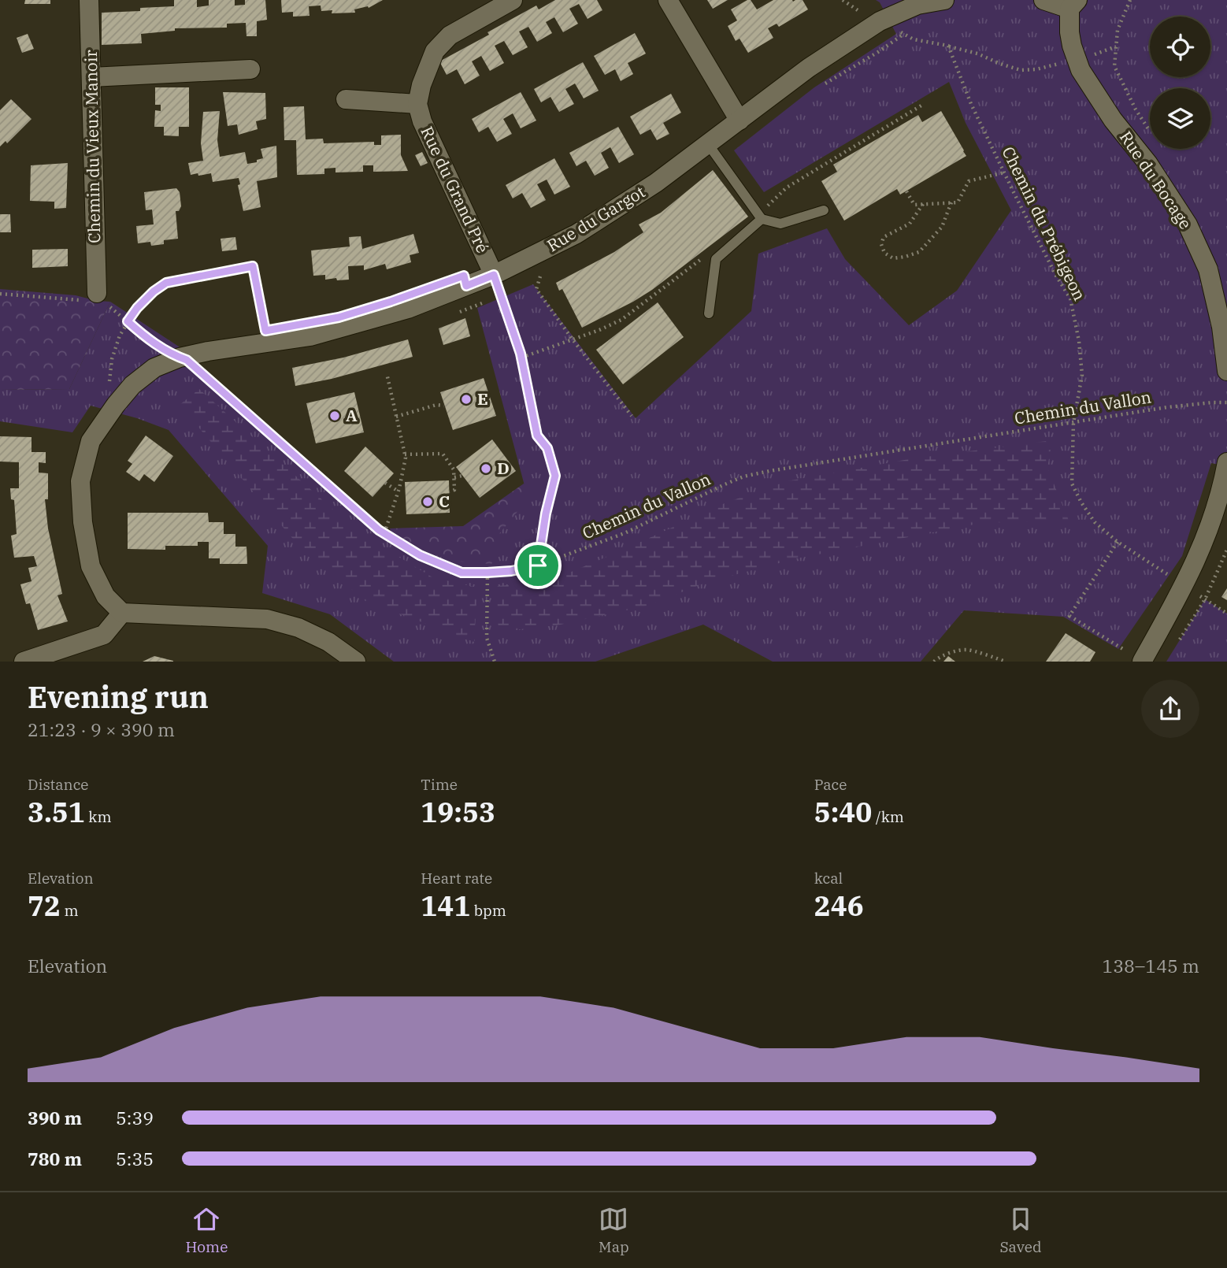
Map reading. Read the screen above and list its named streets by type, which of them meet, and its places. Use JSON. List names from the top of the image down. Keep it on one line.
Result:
{"streets":{"street":["Chemin du Vieux Manoir","Rue du Bocage","Rue du Grand Pré","Rue du Gargot"],"path":["Chemin du Prébigeon","Chemin du Vallon"]},"crossings":[["Chemin du Vieux Manoir","Chemin du Vallon"],["Rue du Grand Pré","Rue du Gargot"],["Rue du Gargot","Chemin du Vallon"],["Chemin du Prébigeon","Chemin du Vallon"]],"places":["E","A","D","C"],"page":{"heading":["Evening run","21:23 · 9 × 390 m"],"stats":[["Distance","3.51 km"],["Time","19:53"],["Pace","5:40 /km"],["Elevation","72 m"],["Heart rate","141 bpm"],["kcal","246"]],"chart":["Elevation","138–145 m"],"list":[{"name":"390 m","note":"5:39"},{"name":"780 m","note":"5:35"}],"tabs":["Home","Map","Saved"]}}
